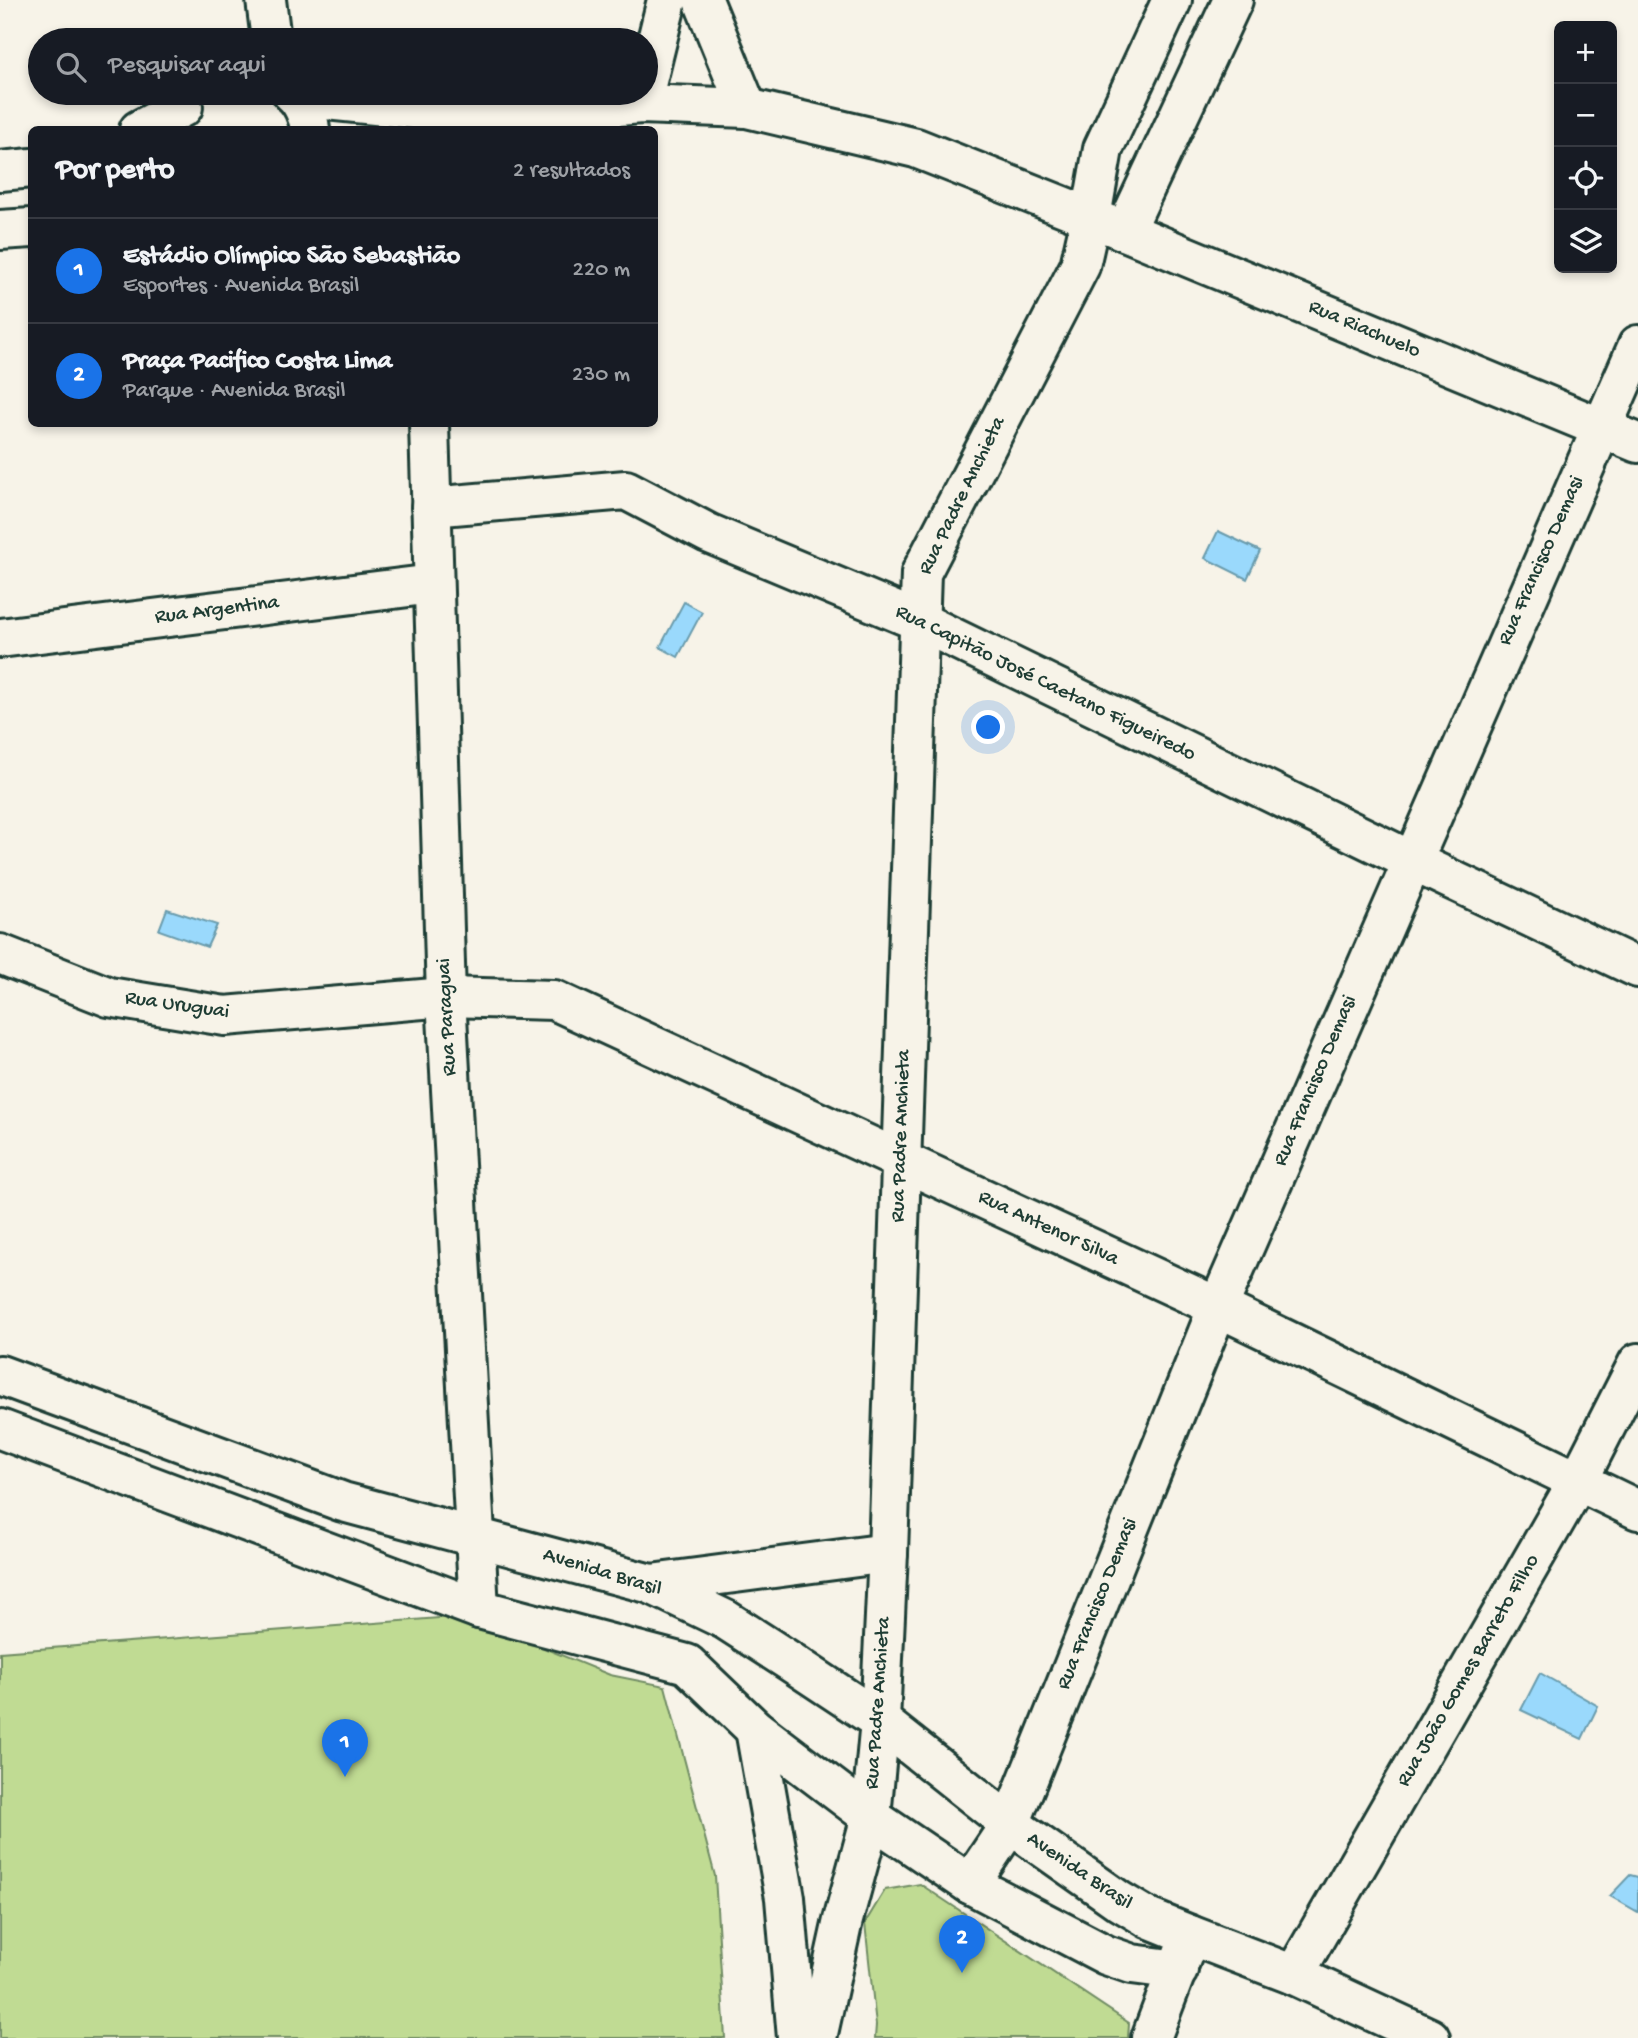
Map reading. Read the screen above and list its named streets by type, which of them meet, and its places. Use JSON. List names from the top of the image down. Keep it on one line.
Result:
{"streets":{"main road":["Rua Riachuelo","Rua Padre Anchieta","Rua Francisco Demasi","Rua Argentina","Rua Capitão José Caetano Figueiredo","Rua Uruguai","Rua Paraguai","Rua Antenor Silva","Avenida Brasil","Rua João Gomes Barreto Filho"]},"crossings":[["Rua Riachuelo","Rua Padre Anchieta"],["Rua Riachuelo","Rua Francisco Demasi"],["Rua Padre Anchieta","Rua Capitão José Caetano Figueiredo"],["Rua Padre Anchieta","Rua Antenor Silva"],["Rua Padre Anchieta","Avenida Brasil"],["Rua Francisco Demasi","Rua Capitão José Caetano Figueiredo"],["Rua Francisco Demasi","Rua Antenor Silva"],["Rua Francisco Demasi","Avenida Brasil"],["Rua Argentina","Rua Paraguai"],["Rua Capitão José Caetano Figueiredo","Rua Paraguai"],["Rua Uruguai","Rua Paraguai"],["Rua Uruguai","Rua Antenor Silva"],["Rua Paraguai","Rua Antenor Silva"],["Rua Paraguai","Avenida Brasil"],["Rua Antenor Silva","Rua João Gomes Barreto Filho"]],"page":{"map_buttons":["+","−"],"search":"Pesquisar aqui","heading":["Por perto","2 resultados"],"list":[{"mark":"1","name":"Estádio Olímpico São Sebastião","note":"Esportes · Avenida Brasil","value":"220 m"},{"mark":"2","name":"Praça Pacifico Costa Lima","note":"Parque · Avenida Brasil","value":"230 m"}],"pins":["1","2"]}}
